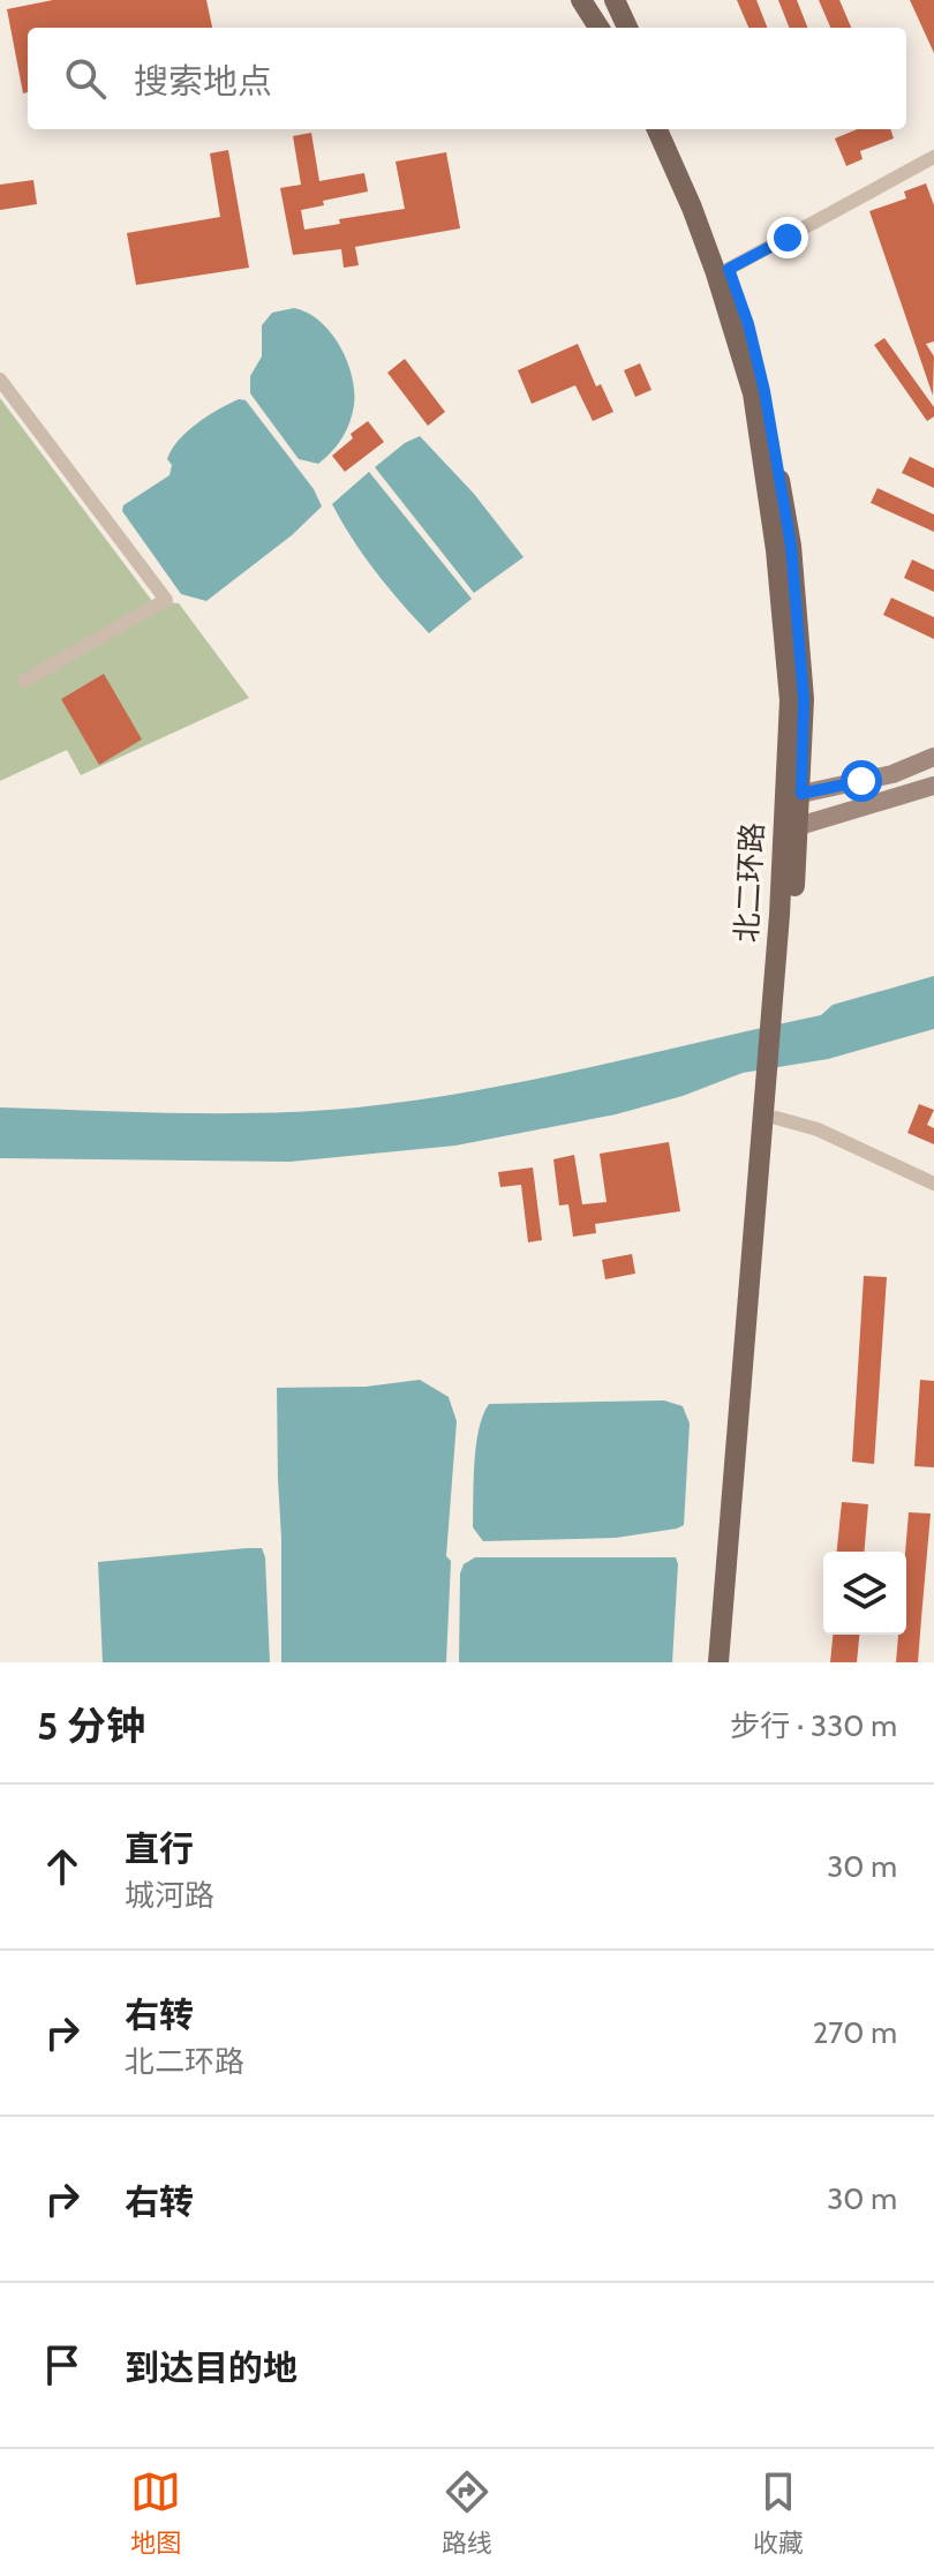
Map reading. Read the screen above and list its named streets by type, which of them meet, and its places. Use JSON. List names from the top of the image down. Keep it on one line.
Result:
{"streets":{"main road":["北二环路"]},"page":{"search":"搜索地点","heading":["5 分钟","步行 · 330 m"],"list":[["直行","城河路","30 m"],["右转","北二环路","270 m"],["右转","30 m"],"到达目的地"],"nav":["地图","路线","收藏"]}}
